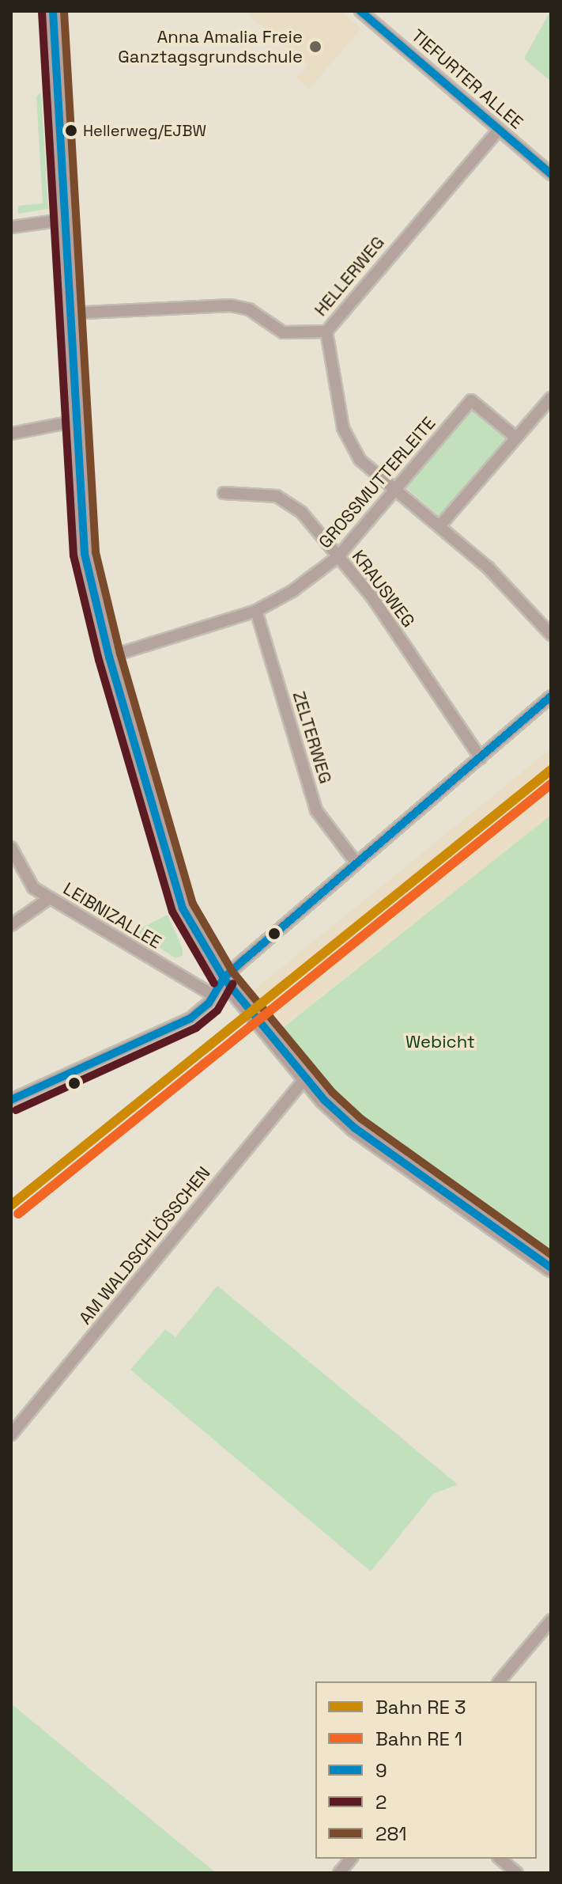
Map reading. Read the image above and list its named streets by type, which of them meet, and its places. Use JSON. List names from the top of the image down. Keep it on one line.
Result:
{"streets":{"street":["TIEFURTER ALLEE","HELLERWEG","GROSSMUTTERLEITE","KRAUSWEG","ZELTERWEG","LEIBNIZALLEE","AM WALDSCHLÖSSCHEN"]},"crossings":[["TIEFURTER ALLEE","HELLERWEG"],["GROSSMUTTERLEITE","KRAUSWEG"],["GROSSMUTTERLEITE","ZELTERWEG"]],"parks":["Webicht"],"places":["Anna Amalia Freie Ganztagsgrundschule","Hellerweg/EJBW"],"lines":["transit line 9","transit line 281","transit line 2"],"legend":["Bahn RE 3","Bahn RE 1","9","2","281"]}
